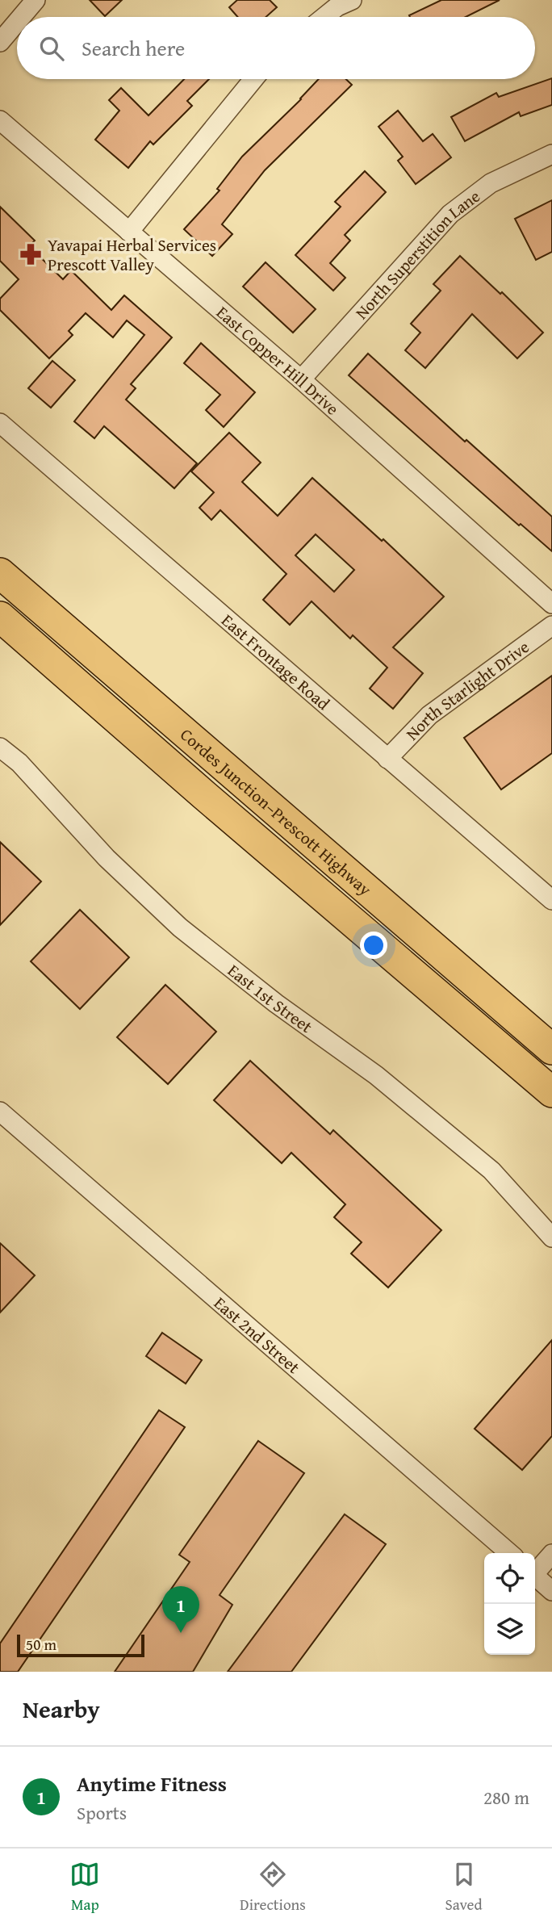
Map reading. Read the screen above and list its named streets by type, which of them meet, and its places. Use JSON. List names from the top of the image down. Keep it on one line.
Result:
{"streets":{"main road":["Cordes Junction–Prescott Highway"],"street":["North Superstition Lane","East Copper Hill Drive","East Frontage Road","North Starlight Drive","East 1st Street","East 2nd Street"]},"crossings":[["North Superstition Lane","East Copper Hill Drive"],["East Frontage Road","North Starlight Drive"]],"places":{"pharmacy":["Yavapai Herbal Services Prescott Valley"]},"scale_bar":"50 m","page":{"search":"Search here","pins":"1","scale":"50 m","heading":"Nearby","list":[{"mark":"1","name":"Anytime Fitness","note":"Sports","value":"280 m"}],"nav":["Map","Directions","Saved"]}}
